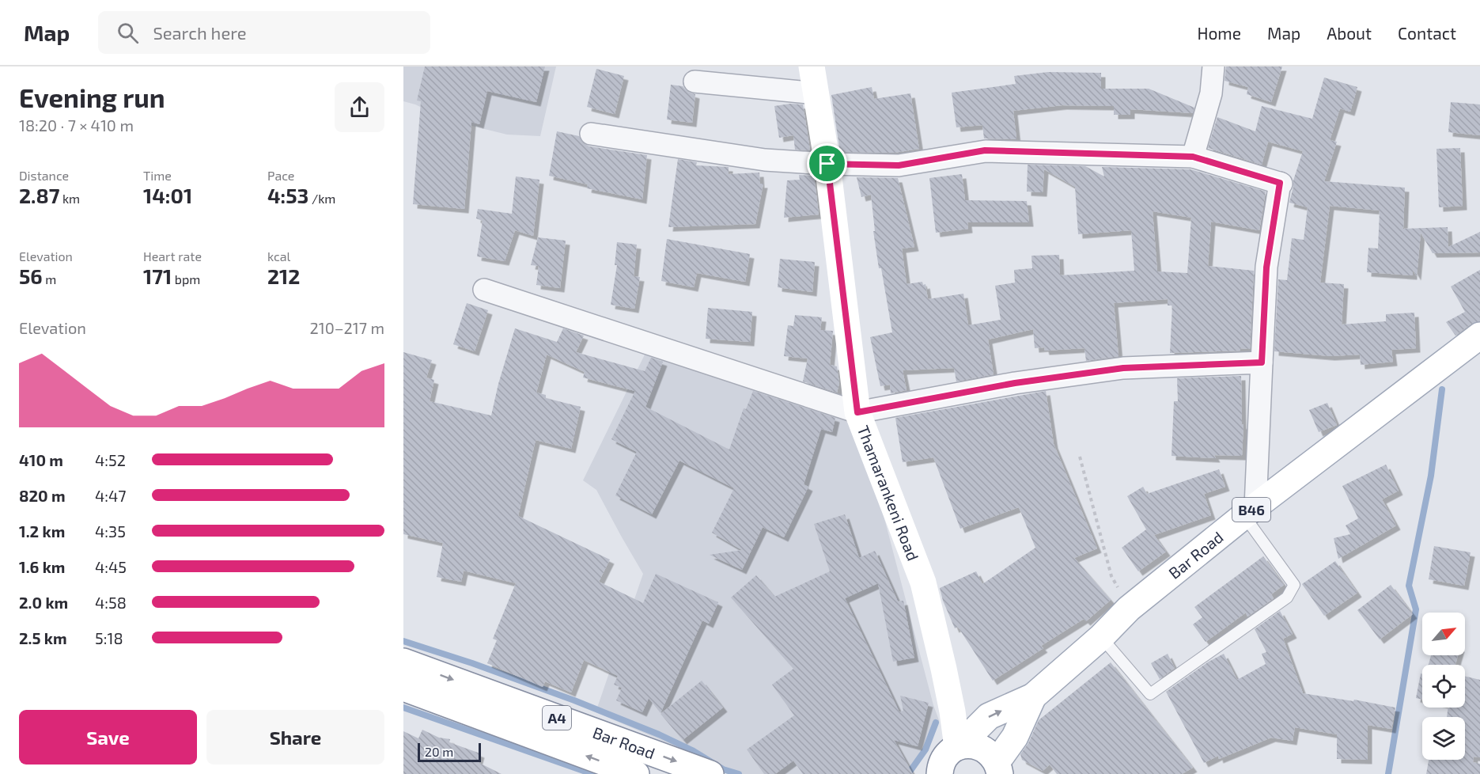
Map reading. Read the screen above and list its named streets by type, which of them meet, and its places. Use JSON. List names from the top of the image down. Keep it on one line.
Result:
{"streets":{"main road":["Thamarankeni Road","B46","Bar Road","A4"]},"crossings":[["Thamarankeni Road","Bar Road"]],"scale_bar":"20 m","north":"top right","page":{"header":"Map","search":"Search here","nav":["Home","Map","About","Contact"],"heading":["Evening run","18:20 · 7 × 410 m"],"stats":[["Distance","2.87 km"],["Time","14:01"],["Pace","4:53 /km"],["Elevation","56 m"],["Heart rate","171 bpm"],["kcal","212"]],"chart":["Elevation","210–217 m"],"list":[{"name":"410 m","note":"4:52"},{"name":"820 m","note":"4:47"},{"name":"1.2 km","note":"4:35"},{"name":"1.6 km","note":"4:45"},{"name":"2.0 km","note":"4:58"},{"name":"2.5 km","note":"5:18"}],"buttons":["Save","Share"],"scale":"20 m"}}
